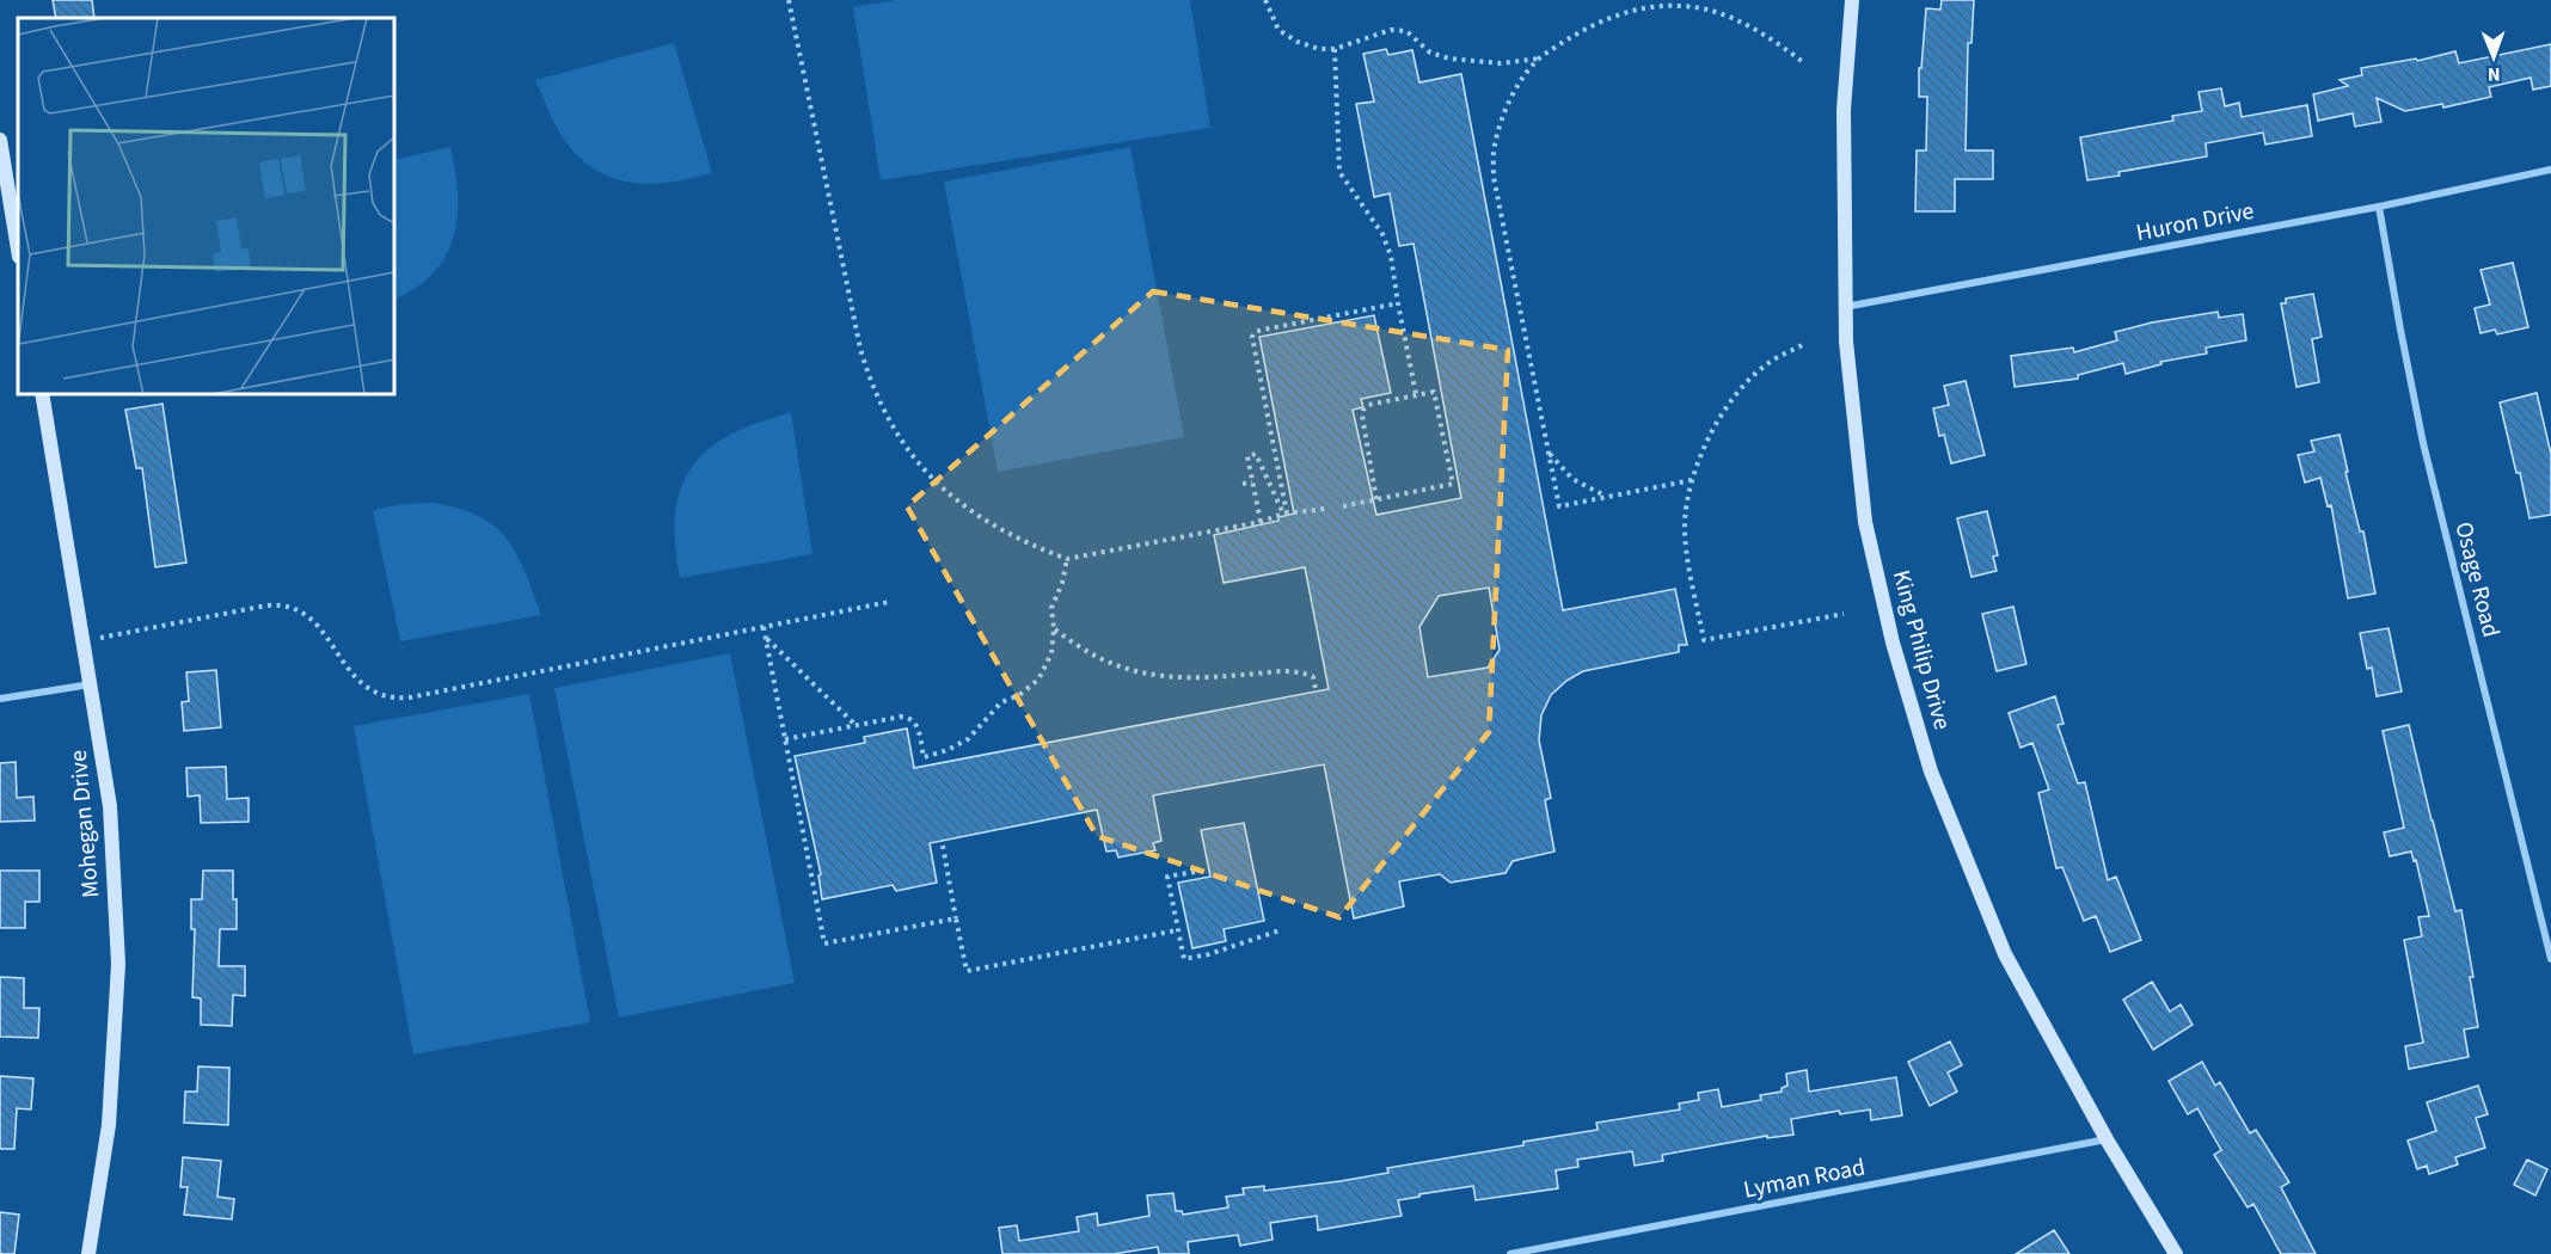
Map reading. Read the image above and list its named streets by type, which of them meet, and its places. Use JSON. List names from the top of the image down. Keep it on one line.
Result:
{"streets":{"street":["Huron Drive","Osage Road","King Philip Drive","Mohegan Drive","Lyman Road"]},"crossings":[["Huron Drive","Osage Road"],["Huron Drive","King Philip Drive"],["King Philip Drive","Lyman Road"]],"north":"bottom"}
